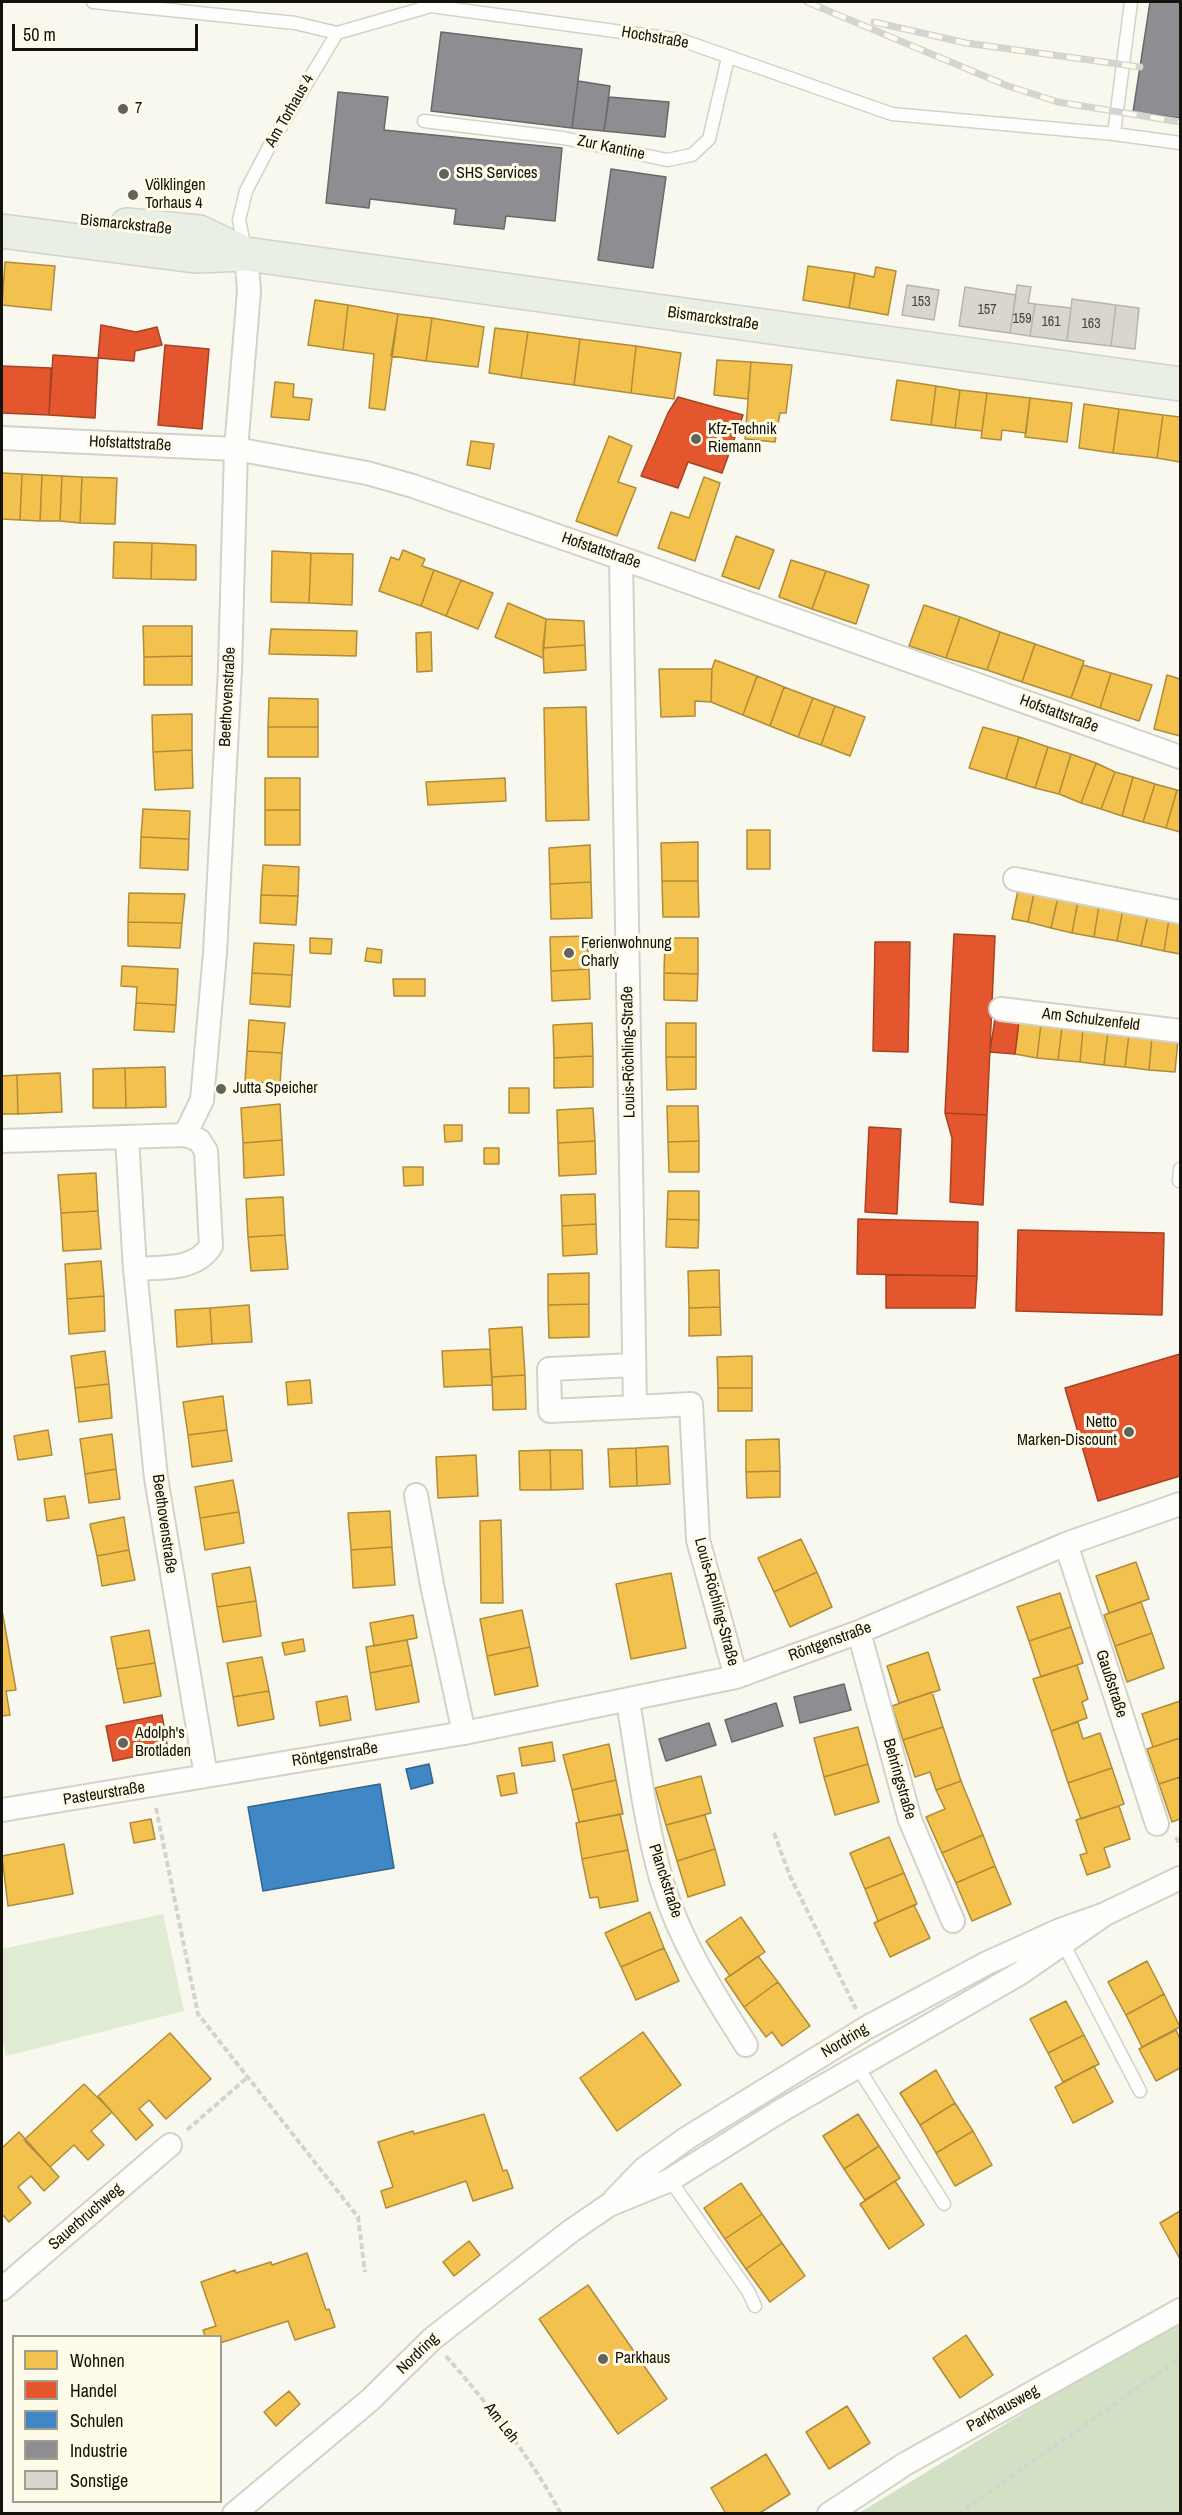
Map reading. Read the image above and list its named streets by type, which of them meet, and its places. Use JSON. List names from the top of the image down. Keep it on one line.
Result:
{"streets":{"main road":["Bismarckstraße"],"street":["Hofstattstraße","Beethovenstraße","Am Schulzenfeld","Louis-Röchling-Straße","Röntgenstraße","Gaußstraße","Behringstraße","Pasteurstraße","Planckstraße","Nordring","Sauerbruchweg","Parkhausweg"],"lane":["Hochstraße","Am Torhaus 4","Zur Kantine"],"path":["Am Leh"]},"crossings":[["Hochstraße","Am Torhaus 4"],["Hochstraße","Zur Kantine"],["Am Torhaus 4","Bismarckstraße"],["Am Torhaus 4","Beethovenstraße"],["Bismarckstraße","Beethovenstraße"],["Hofstattstraße","Beethovenstraße"],["Hofstattstraße","Louis-Röchling-Straße"],["Beethovenstraße","Röntgenstraße"],["Beethovenstraße","Pasteurstraße"],["Louis-Röchling-Straße","Röntgenstraße"],["Röntgenstraße","Gaußstraße"],["Röntgenstraße","Behringstraße"],["Röntgenstraße","Pasteurstraße"],["Röntgenstraße","Planckstraße"],["Nordring","Am Leh"]],"places":["7","SHS Services","Völklingen Torhaus 4","Kfz-Technik Riemann","Ferienwohnung Charly","Jutta Speicher","Netto Marken-Discount","Adolph's Brotladen","Parkhaus"],"house_numbers":["153","157","159","161","163"],"legend":["Wohnen","Handel","Schulen","Industrie","Sonstige"],"scale_bar":"50 m"}
